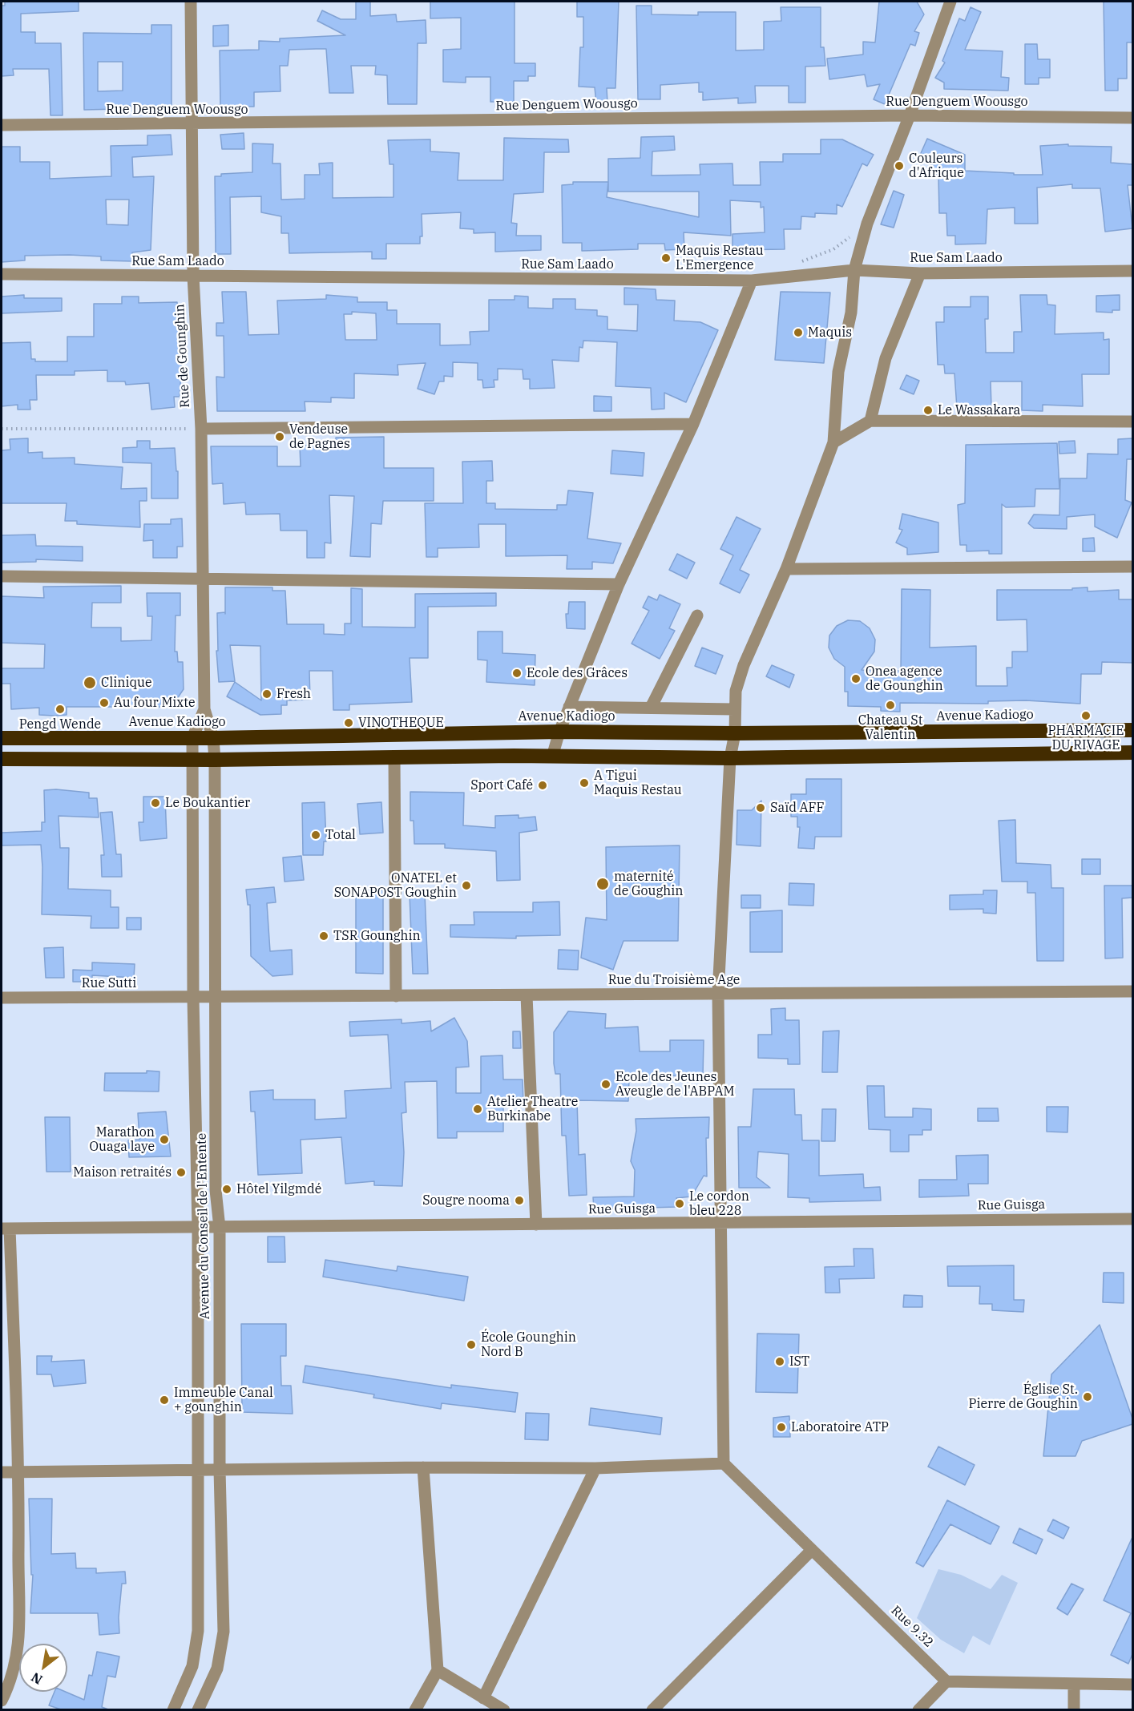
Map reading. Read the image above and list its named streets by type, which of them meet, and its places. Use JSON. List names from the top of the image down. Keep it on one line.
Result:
{"streets":{"highway":["Avenue Kadiogo"],"street":["Rue Denguem Woousgo","Rue Sam Laado","Rue de Gounghin","Rue du Troisième Age","Rue Sutti","Rue Guisga","Avenue du Conseil de l'Entente","Rue 9.32"]},"crossings":[["Rue Denguem Woousgo","Rue de Gounghin"],["Rue Sam Laado","Rue de Gounghin"],["Rue de Gounghin","Avenue Kadiogo"],["Rue de Gounghin","Avenue du Conseil de l'Entente"],["Avenue Kadiogo","Avenue du Conseil de l'Entente"],["Rue du Troisième Age","Rue Sutti"],["Rue du Troisième Age","Avenue du Conseil de l'Entente"],["Rue Sutti","Avenue du Conseil de l'Entente"],["Rue Guisga","Avenue du Conseil de l'Entente"]],"places":["Couleurs d'Afrique","Maquis Restau L'Emergence","Maquis","Le Wassakara","Vendeuse de Pagnes","Ecole des Grâces","Onea agence de Gounghin","Clinique","Fresh","Au four Mixte","Chateau St Valentin","Pengd Wende","PHARMACIE DU RIVAGE","VINOTHEQUE","A Tigui Maquis Restau","Sport Café","Le Boukantier","Saïd AFF","Total","maternité de Goughin","ONATEL et SONAPOST Goughin","TSR Gounghin","Ecole des Jeunes Aveugle de l'ABPAM","Atelier Theatre Burkinabe","Marathon Ouaga laye","Maison retraités","Hôtel Yilgmdé","Sougre nooma","Le cordon bleu 228","École Gounghin Nord B","IST","Église St. Pierre de Goughin","Immeuble Canal + gounghin","Laboratoire ATP"],"north":"bottom left"}
